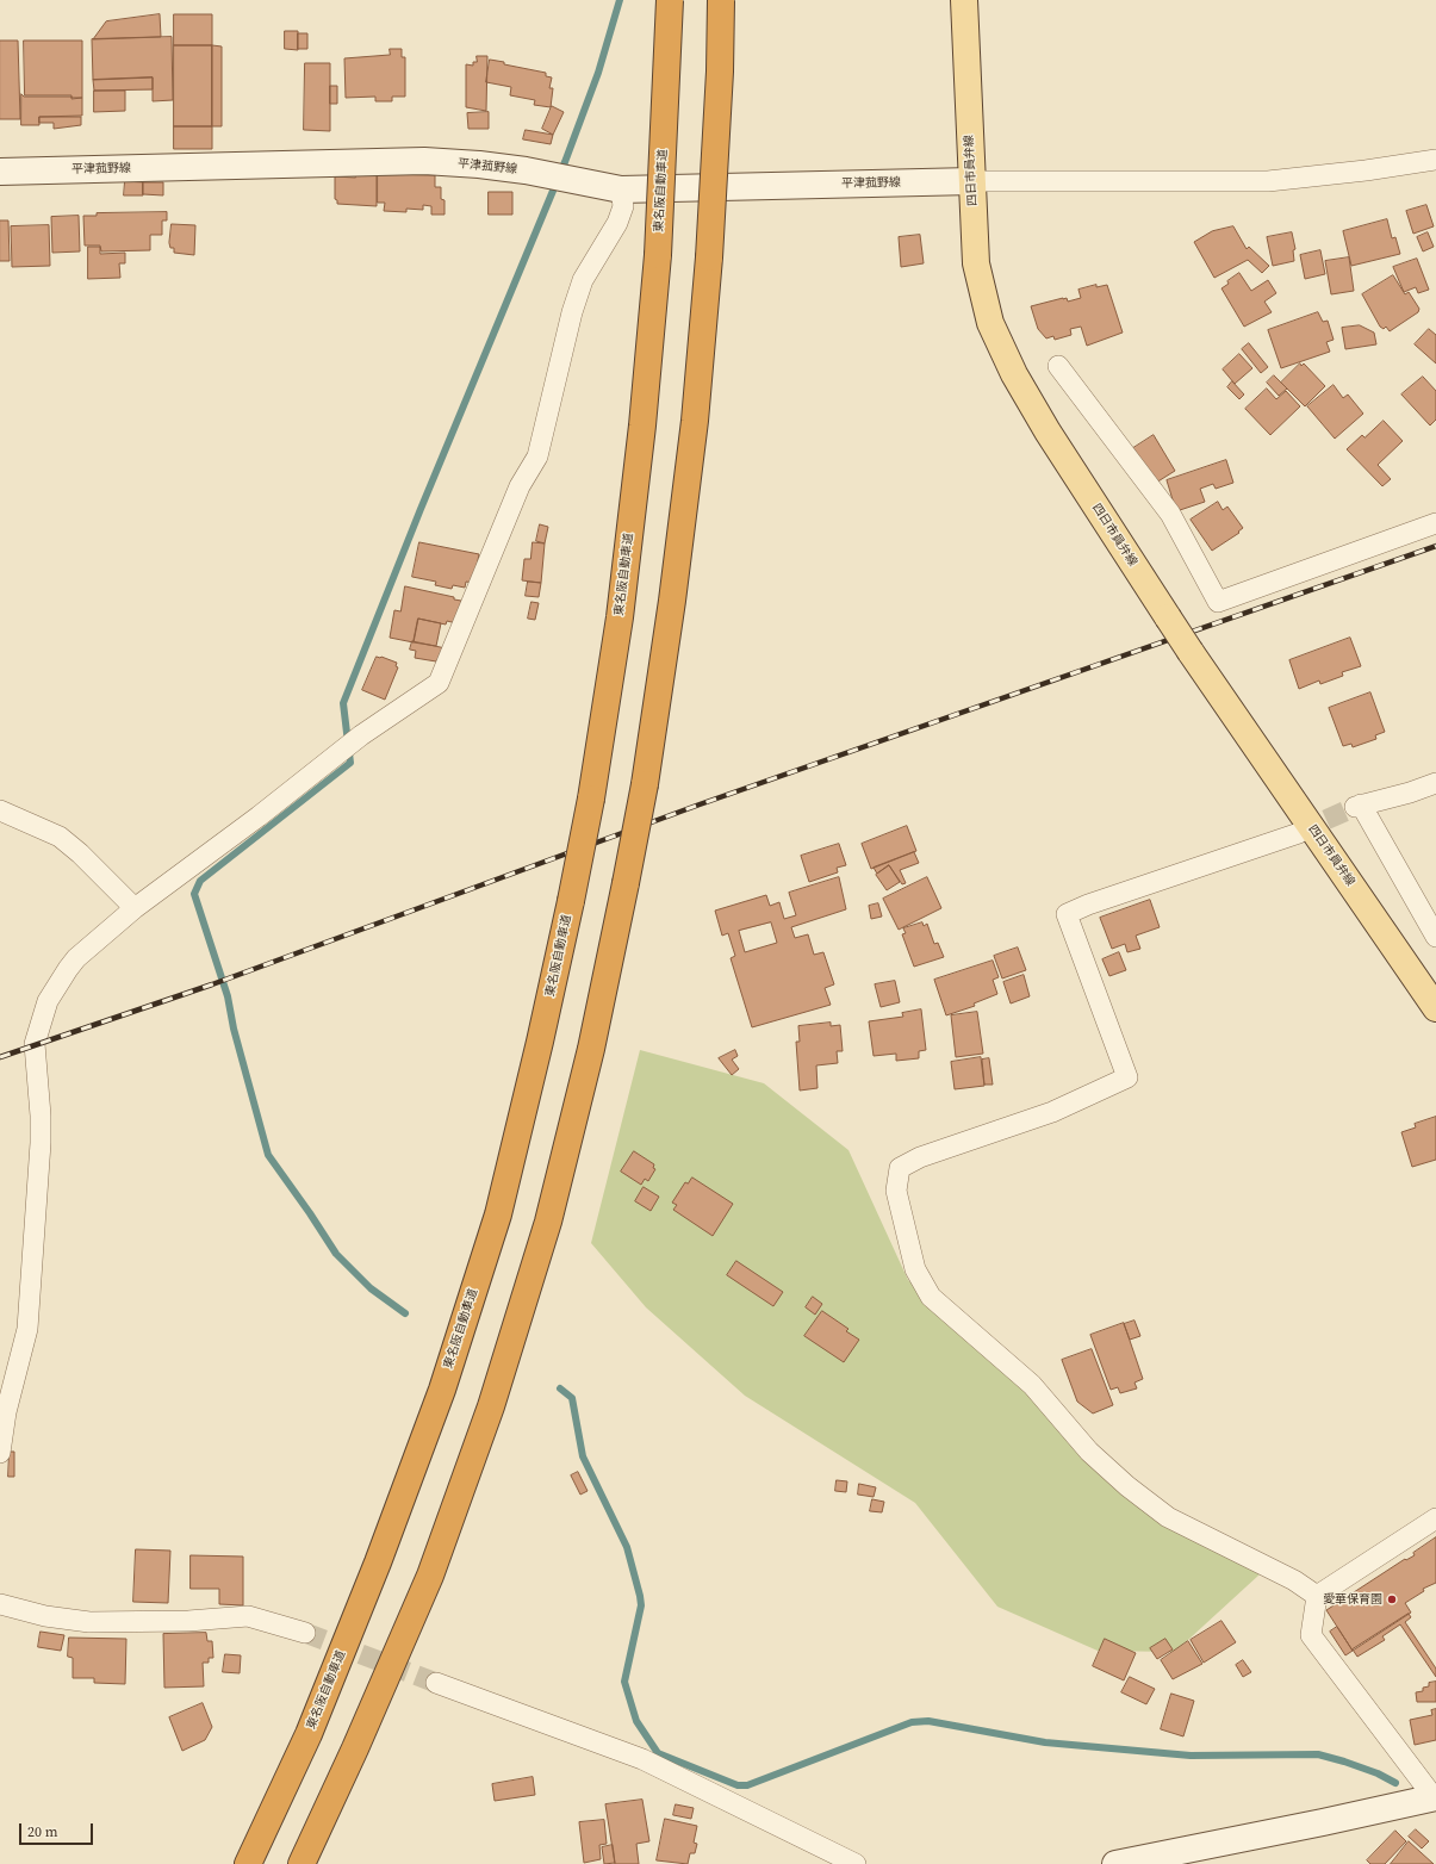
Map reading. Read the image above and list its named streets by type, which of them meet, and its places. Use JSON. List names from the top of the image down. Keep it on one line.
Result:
{"streets":{"highway":["東名阪自動車道"],"main road":["平津菰野線","四日市員弁線"]},"crossings":[["平津菰野線","四日市員弁線"]],"places":["愛華保育園"],"scale_bar":"20 m"}
